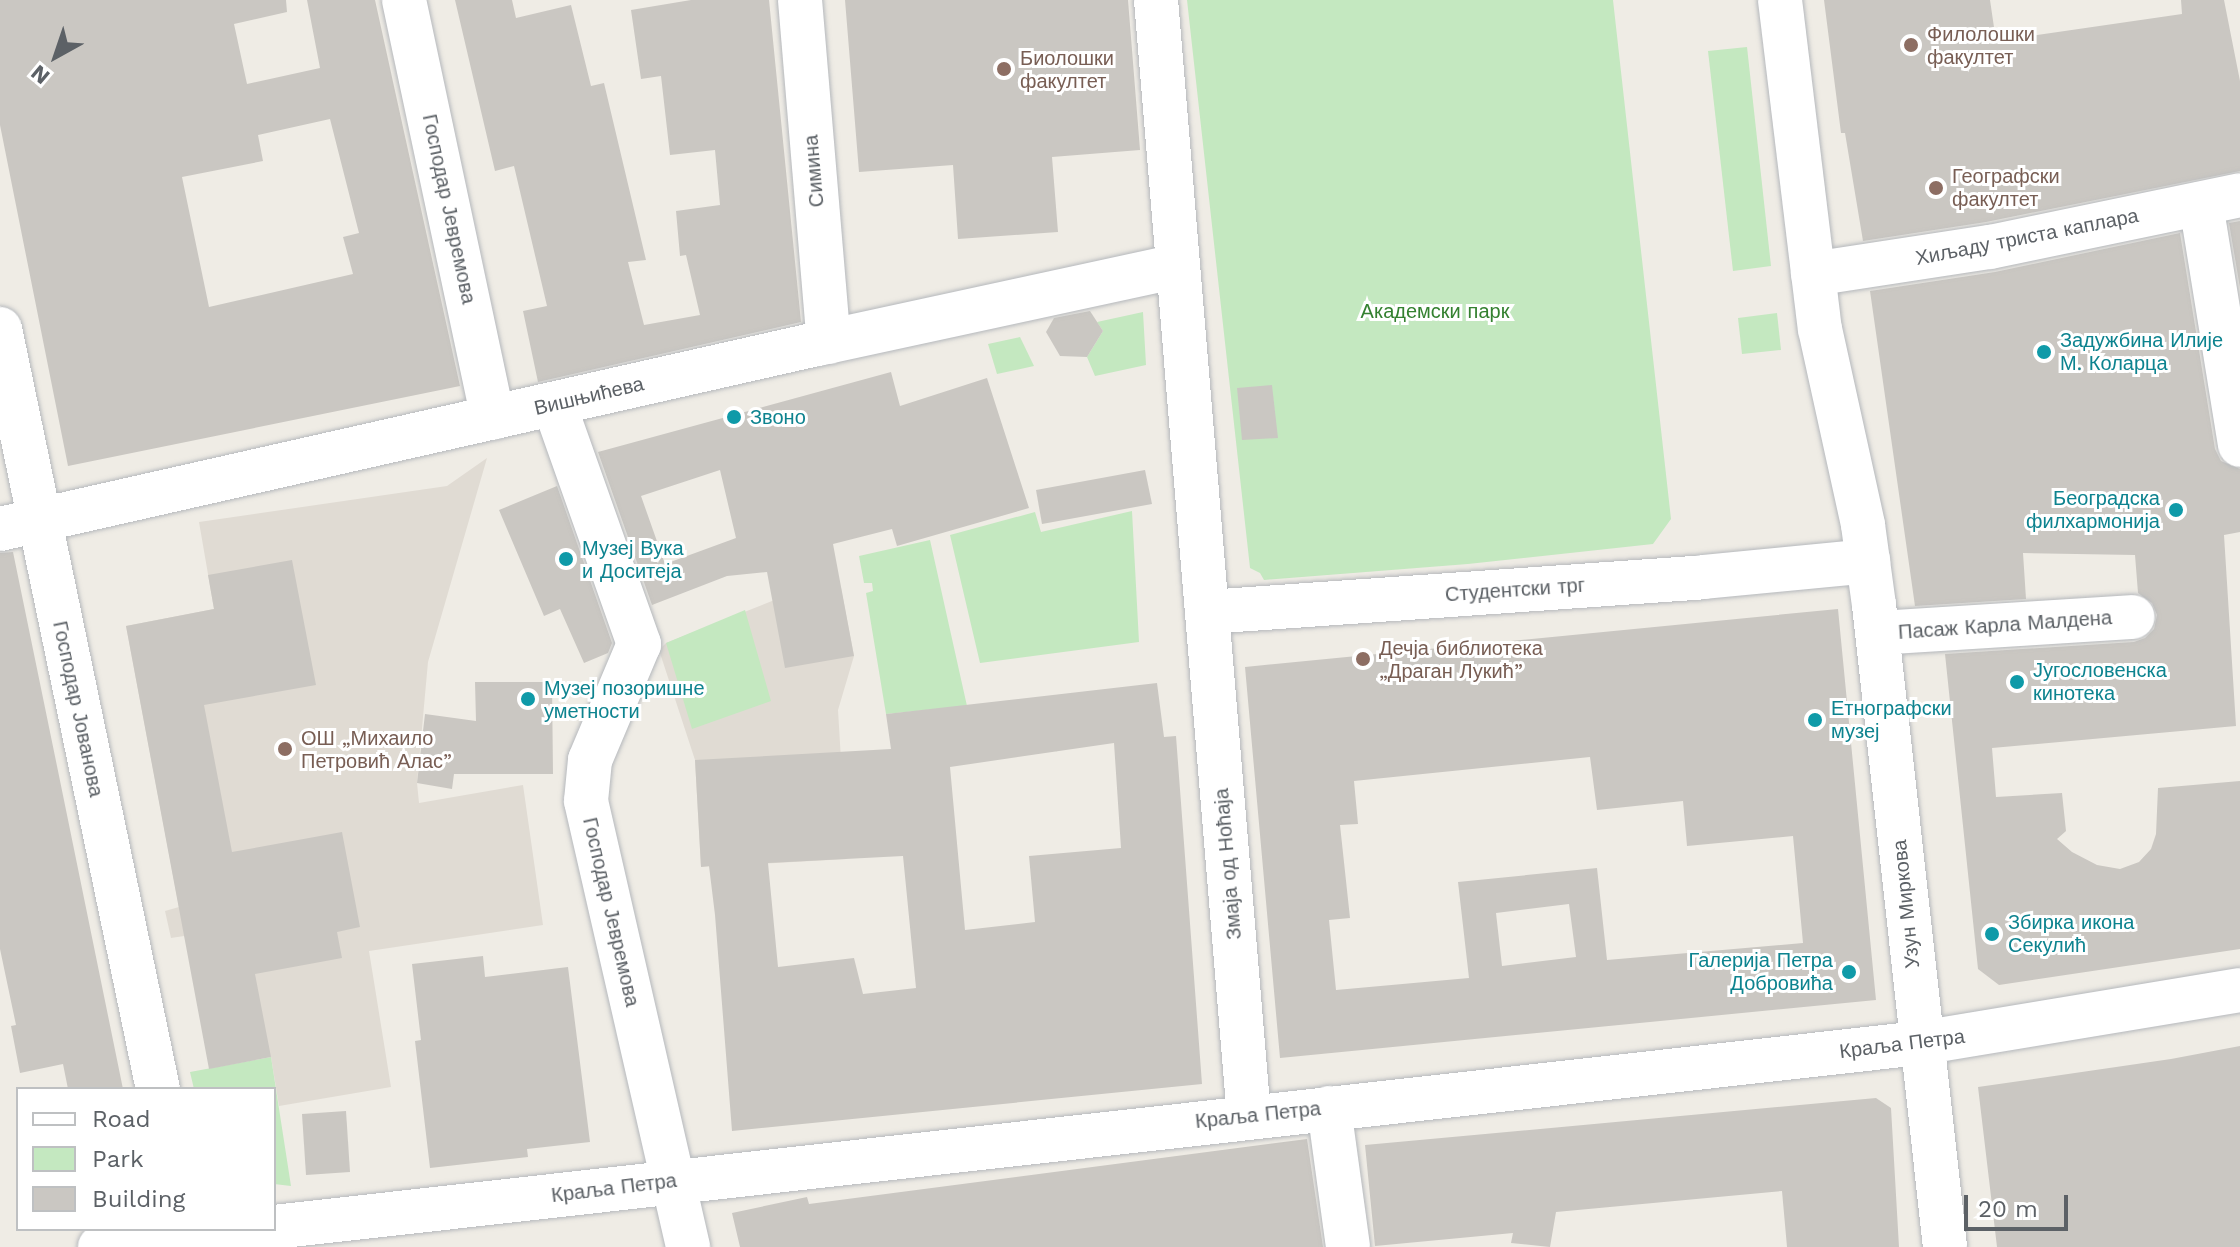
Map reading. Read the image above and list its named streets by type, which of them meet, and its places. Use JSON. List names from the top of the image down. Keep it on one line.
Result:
{"streets":{"street":["Симина","Господар Јевремова","Хиљаду триста каплара","Вишњићева","Студентски трг","Пасаж Карла Малдена","Господар Јованова","Змаја од Ноћаја","Узун Миркова","Краља Петра"]},"crossings":[["Симина","Вишњићева"],["Господар Јевремова","Вишњићева"],["Господар Јевремова","Краља Петра"],["Вишњићева","Господар Јованова"],["Студентски трг","Змаја од Ноћаја"],["Студентски трг","Узун Миркова"],["Пасаж Карла Малдена","Узун Миркова"],["Змаја од Ноћаја","Краља Петра"],["Узун Миркова","Краља Петра"]],"parks":["Академски парк"],"places":["Филолошки факултет","Биолошки факултет","Географски факултет","Задужбина Илије М. Коларца","Звоно","Београдска филхармонија","Музеј Вука и Доситеја","Дечја библиотека „Драган Лукић”","Југословенска кинотека","Музеј позоришне уметности","Етнографски музеј","ОШ „Михаило Петровић Алас”","Збирка икона Секулић","Галерија Петра Добровића"],"legend":["Road","Park","Building"],"scale_bar":"20 m","north":"bottom left"}
